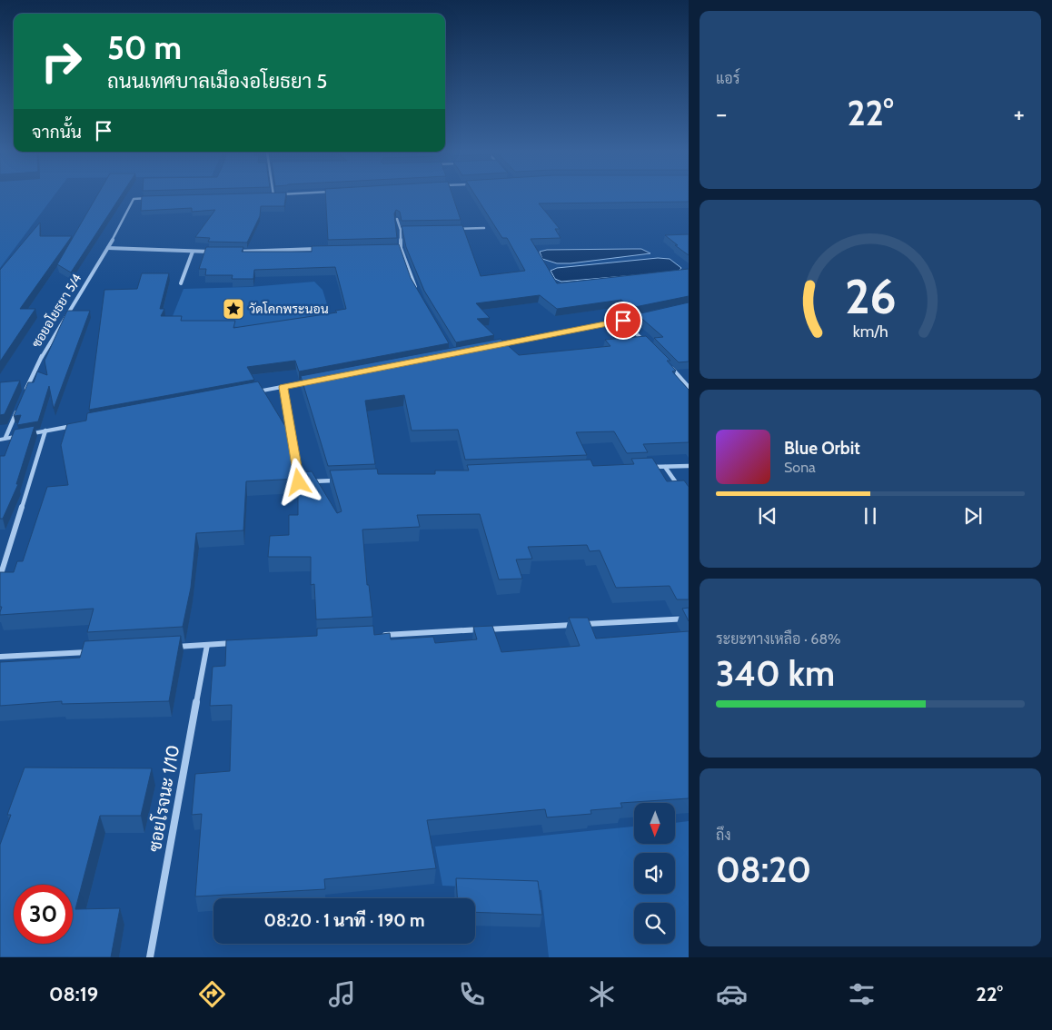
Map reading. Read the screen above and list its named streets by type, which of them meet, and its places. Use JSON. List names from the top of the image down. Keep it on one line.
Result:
{"streets":{"street":["ซอยอโยธยา 5/4","ซอยโรจนะ 1/10"]},"places":{"place":["วัดโคกพระนอน"]},"north":"bottom","page":{"tile":["แอร์",["ระยะทางเหลือ · 68%","340 km"],["ถึง","08:20"]],"turn":["50 m","ถนนเทศบาลเมืองอโยธยา 5"],"heat":["−","22°","+"],"then":"จากนั้น","song":["Blue Orbit","Sona"],"limit":"30","trip":"08:20 · 1 นาที · 190 m","tabs":["08:19","22°"],"gauge":["26","km/h"]}}
